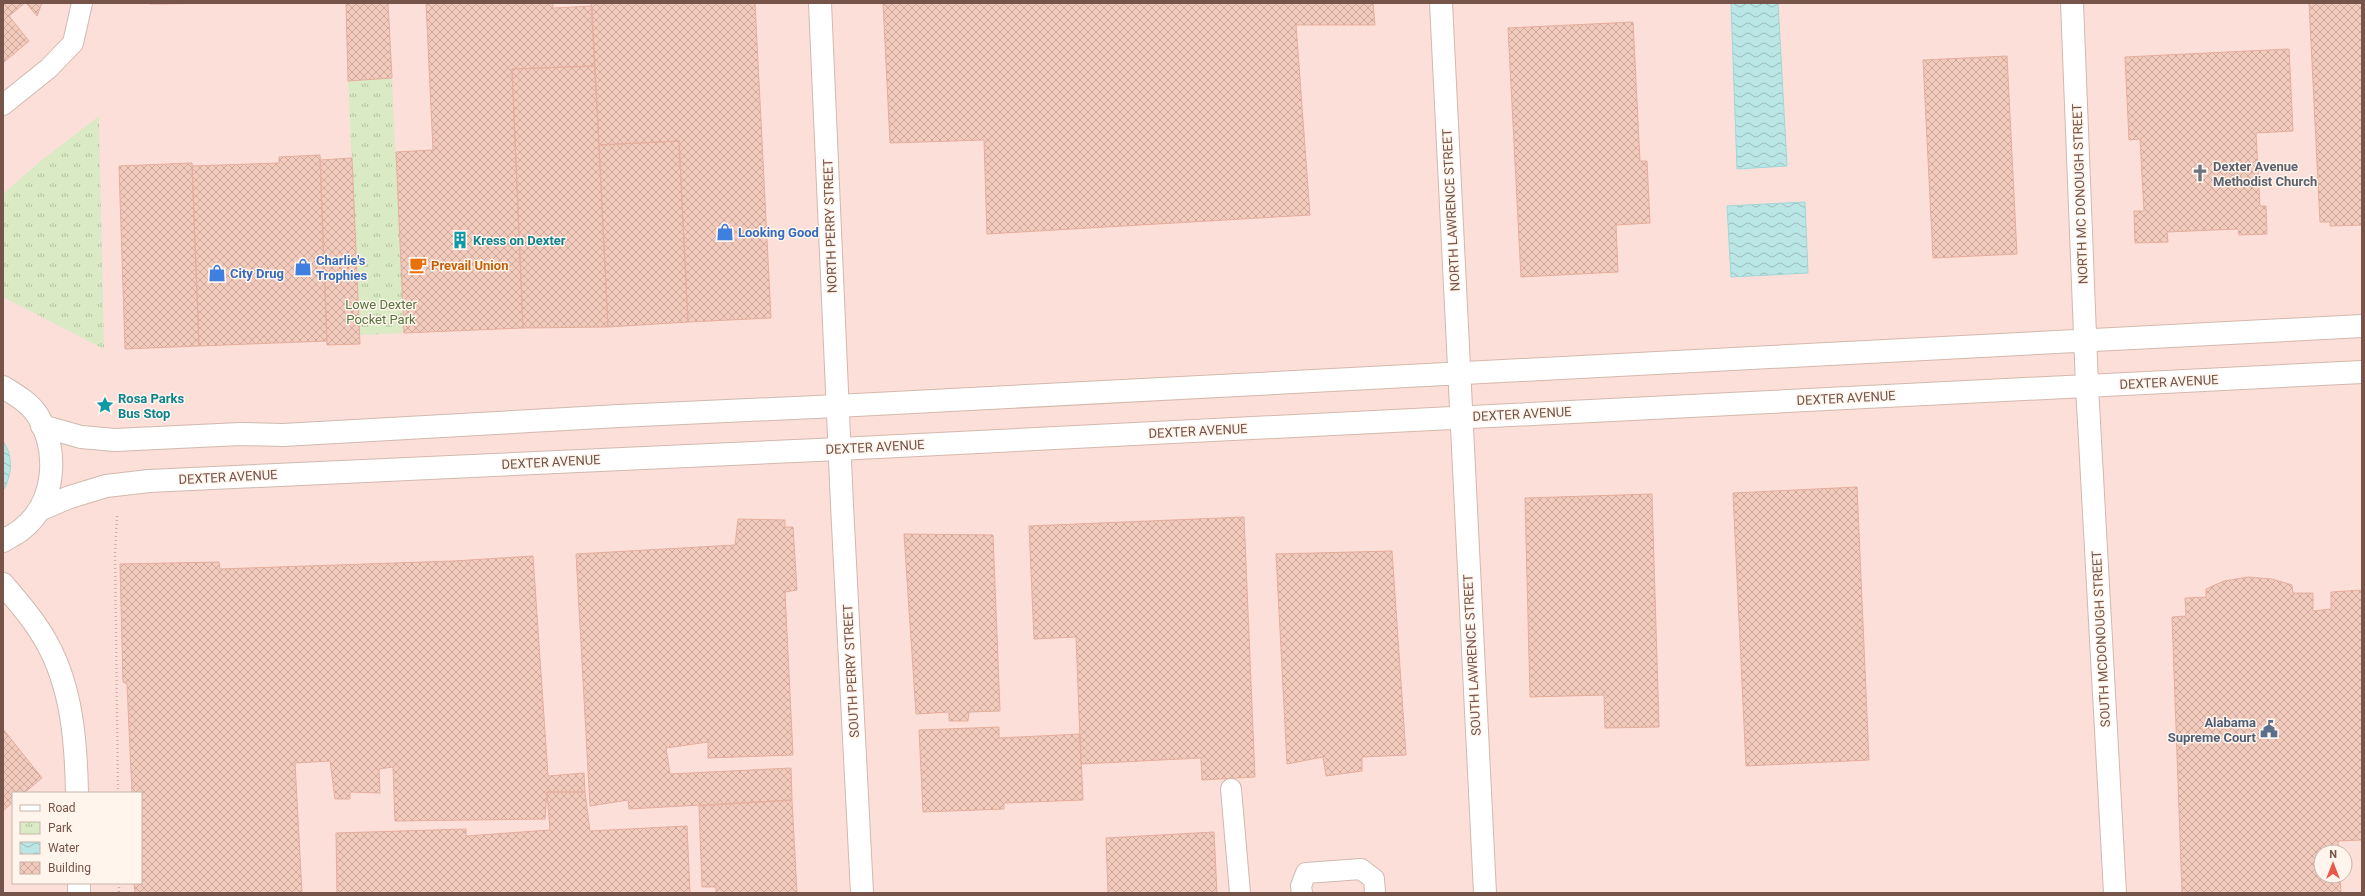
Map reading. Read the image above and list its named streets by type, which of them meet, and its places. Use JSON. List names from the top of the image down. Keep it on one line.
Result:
{"streets":{"street":["NORTH MC DONOUGH STREET","NORTH LAWRENCE STREET","NORTH PERRY STREET","DEXTER AVENUE","SOUTH MCDONOUGH STREET","SOUTH LAWRENCE STREET","SOUTH PERRY STREET"]},"crossings":[["NORTH MC DONOUGH STREET","DEXTER AVENUE"],["NORTH MC DONOUGH STREET","SOUTH MCDONOUGH STREET"],["NORTH LAWRENCE STREET","DEXTER AVENUE"],["NORTH LAWRENCE STREET","SOUTH LAWRENCE STREET"],["NORTH PERRY STREET","DEXTER AVENUE"],["NORTH PERRY STREET","SOUTH PERRY STREET"],["DEXTER AVENUE","SOUTH MCDONOUGH STREET"],["DEXTER AVENUE","SOUTH LAWRENCE STREET"],["DEXTER AVENUE","SOUTH PERRY STREET"]],"parks":["Lowe Dexter Pocket Park"],"places":{"church":["Dexter Avenue Methodist Church"],"shop":["Looking Good","Charlie's Trophies","City Drug"],"building":["Kress on Dexter"],"cafe":["Prevail Union"],"place":["Rosa Parks Bus Stop"],"public building":["Alabama Supreme Court"]},"legend":["Road","Park","Water","Building"],"north":"top"}
